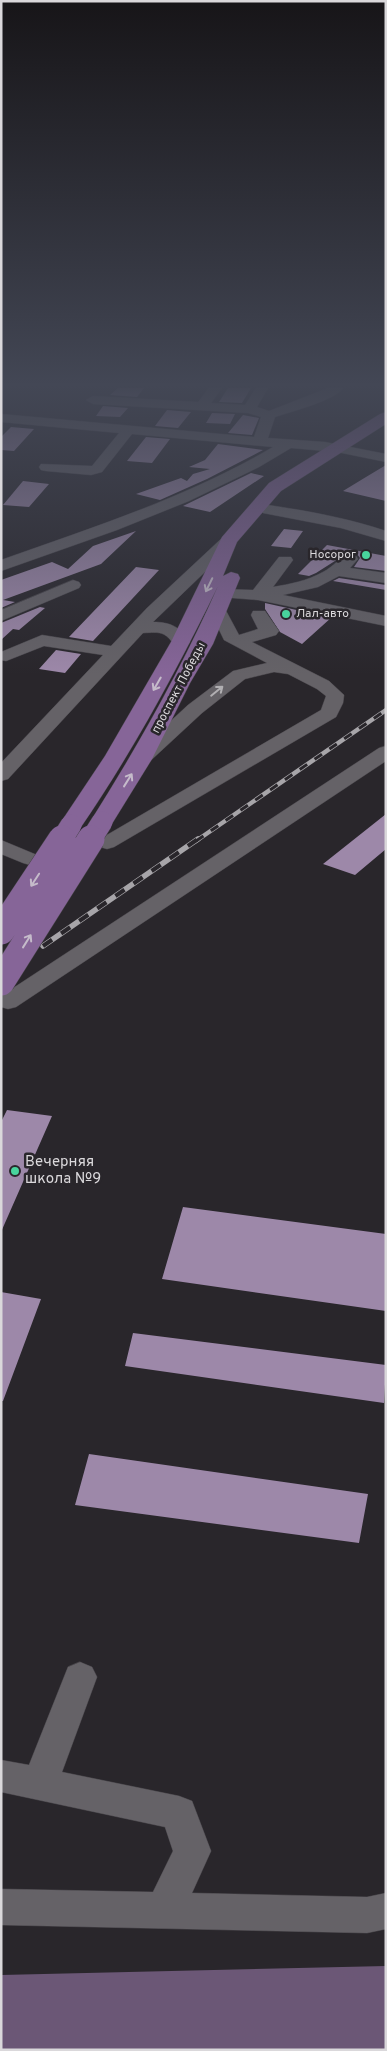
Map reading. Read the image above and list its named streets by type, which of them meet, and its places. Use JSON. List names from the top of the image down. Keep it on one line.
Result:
{"streets":{"main road":["проспект Победы"]},"places":["Носорог","Лал-авто","Вечерняя школа №9"]}
